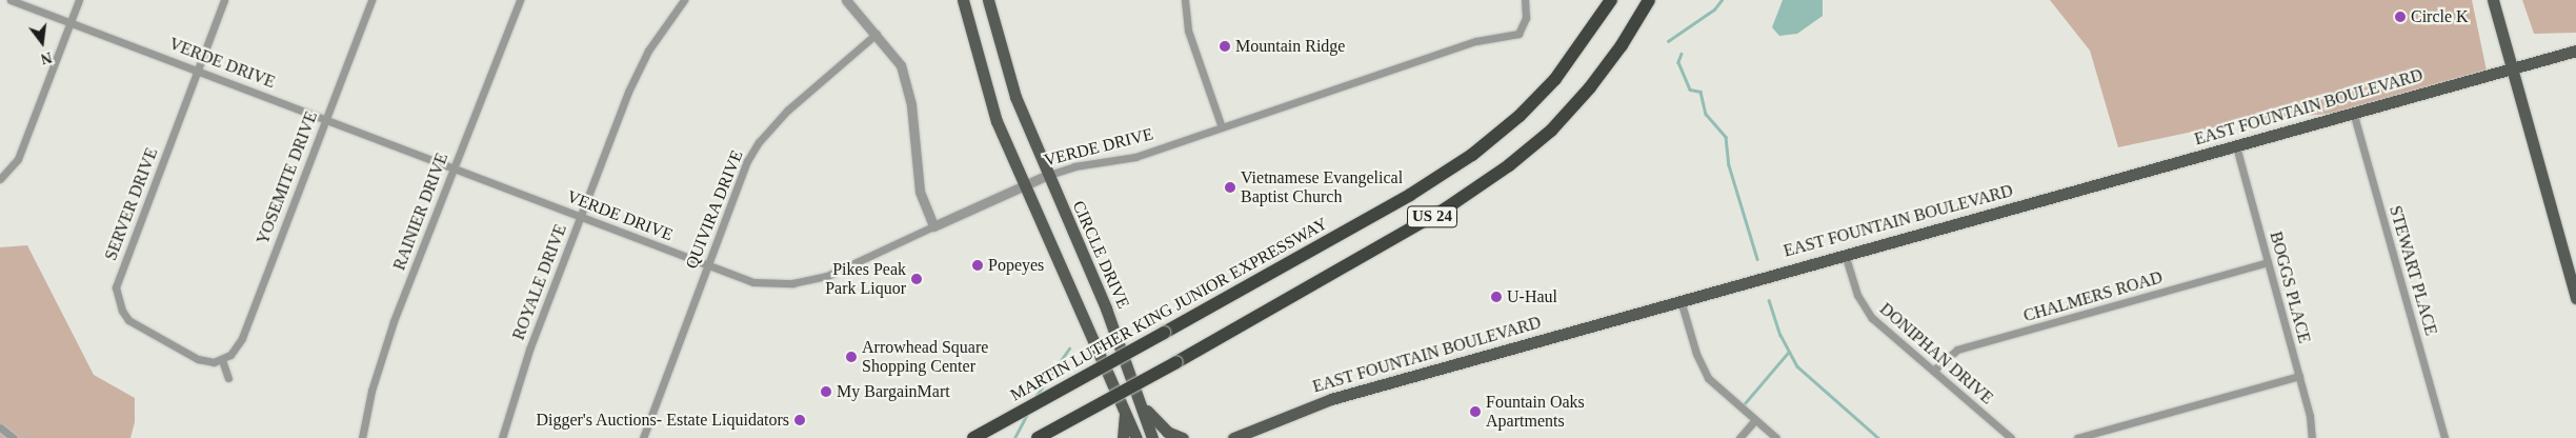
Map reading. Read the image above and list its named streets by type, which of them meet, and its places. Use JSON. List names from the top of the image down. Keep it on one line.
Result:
{"streets":{"highway":["US 24","MARTIN LUTHER KING JUNIOR EXPRESSWAY"],"main road":["EAST FOUNTAIN BOULEVARD","CIRCLE DRIVE"],"street":["VERDE DRIVE","YOSEMITE DRIVE","SERVER DRIVE","QUIVIRA DRIVE","RAINIER DRIVE","STEWART PLACE","ROYALE DRIVE","BOGGS PLACE","CHALMERS ROAD","DONIPHAN DRIVE"]},"crossings":[["VERDE DRIVE","YOSEMITE DRIVE"],["VERDE DRIVE","SERVER DRIVE"],["VERDE DRIVE","QUIVIRA DRIVE"],["VERDE DRIVE","RAINIER DRIVE"],["VERDE DRIVE","CIRCLE DRIVE"],["VERDE DRIVE","ROYALE DRIVE"],["EAST FOUNTAIN BOULEVARD","STEWART PLACE"],["EAST FOUNTAIN BOULEVARD","BOGGS PLACE"],["EAST FOUNTAIN BOULEVARD","DONIPHAN DRIVE"],["YOSEMITE DRIVE","SERVER DRIVE"],["BOGGS PLACE","CHALMERS ROAD"],["CHALMERS ROAD","DONIPHAN DRIVE"]],"places":["Circle K","Mountain Ridge","Vietnamese Evangelical Baptist Church","Popeyes","Pikes Peak Park Liquor","U-Haul","Arrowhead Square Shopping Center","My BargainMart","Fountain Oaks Apartments","Digger's Auctions- Estate Liquidators"],"north":"bottom"}
